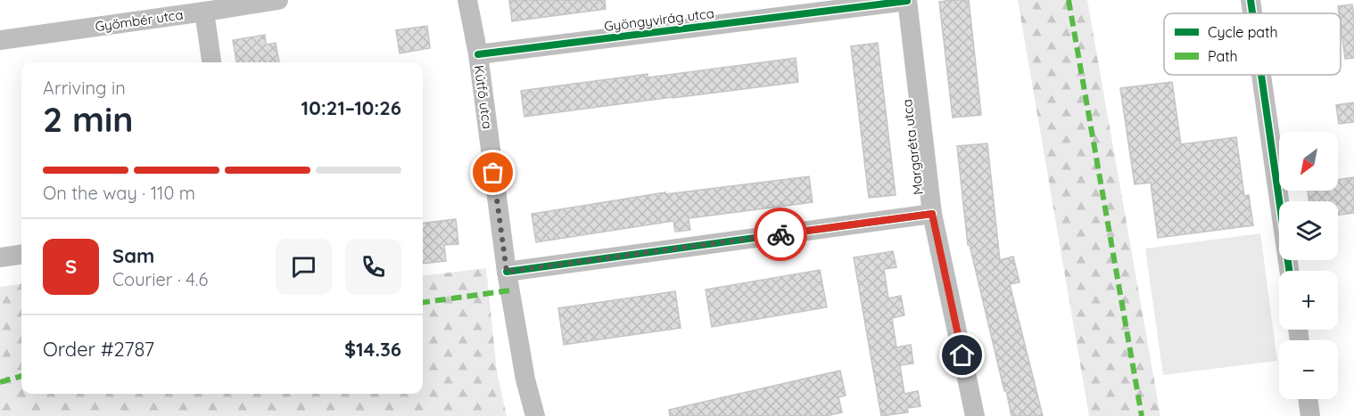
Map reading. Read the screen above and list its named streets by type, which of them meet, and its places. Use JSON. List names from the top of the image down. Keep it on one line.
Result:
{"streets":{"street":["Gyöngyvirág utca","Gyömbér utca","Kútfő utca","Margaréta utca"]},"crossings":[["Gyöngyvirág utca","Kútfő utca"],["Gyöngyvirág utca","Margaréta utca"]],"legend":["Cycle path","Path"],"north":"bottom left","page":{"heading":["2 min","Arriving in","10:21–10:26"],"panel":["Sam","Courier · 4.6","Order #2787","$14.36"],"map_buttons":["+","−"],"bar":"On the way · 110 m","round":"S"}}
